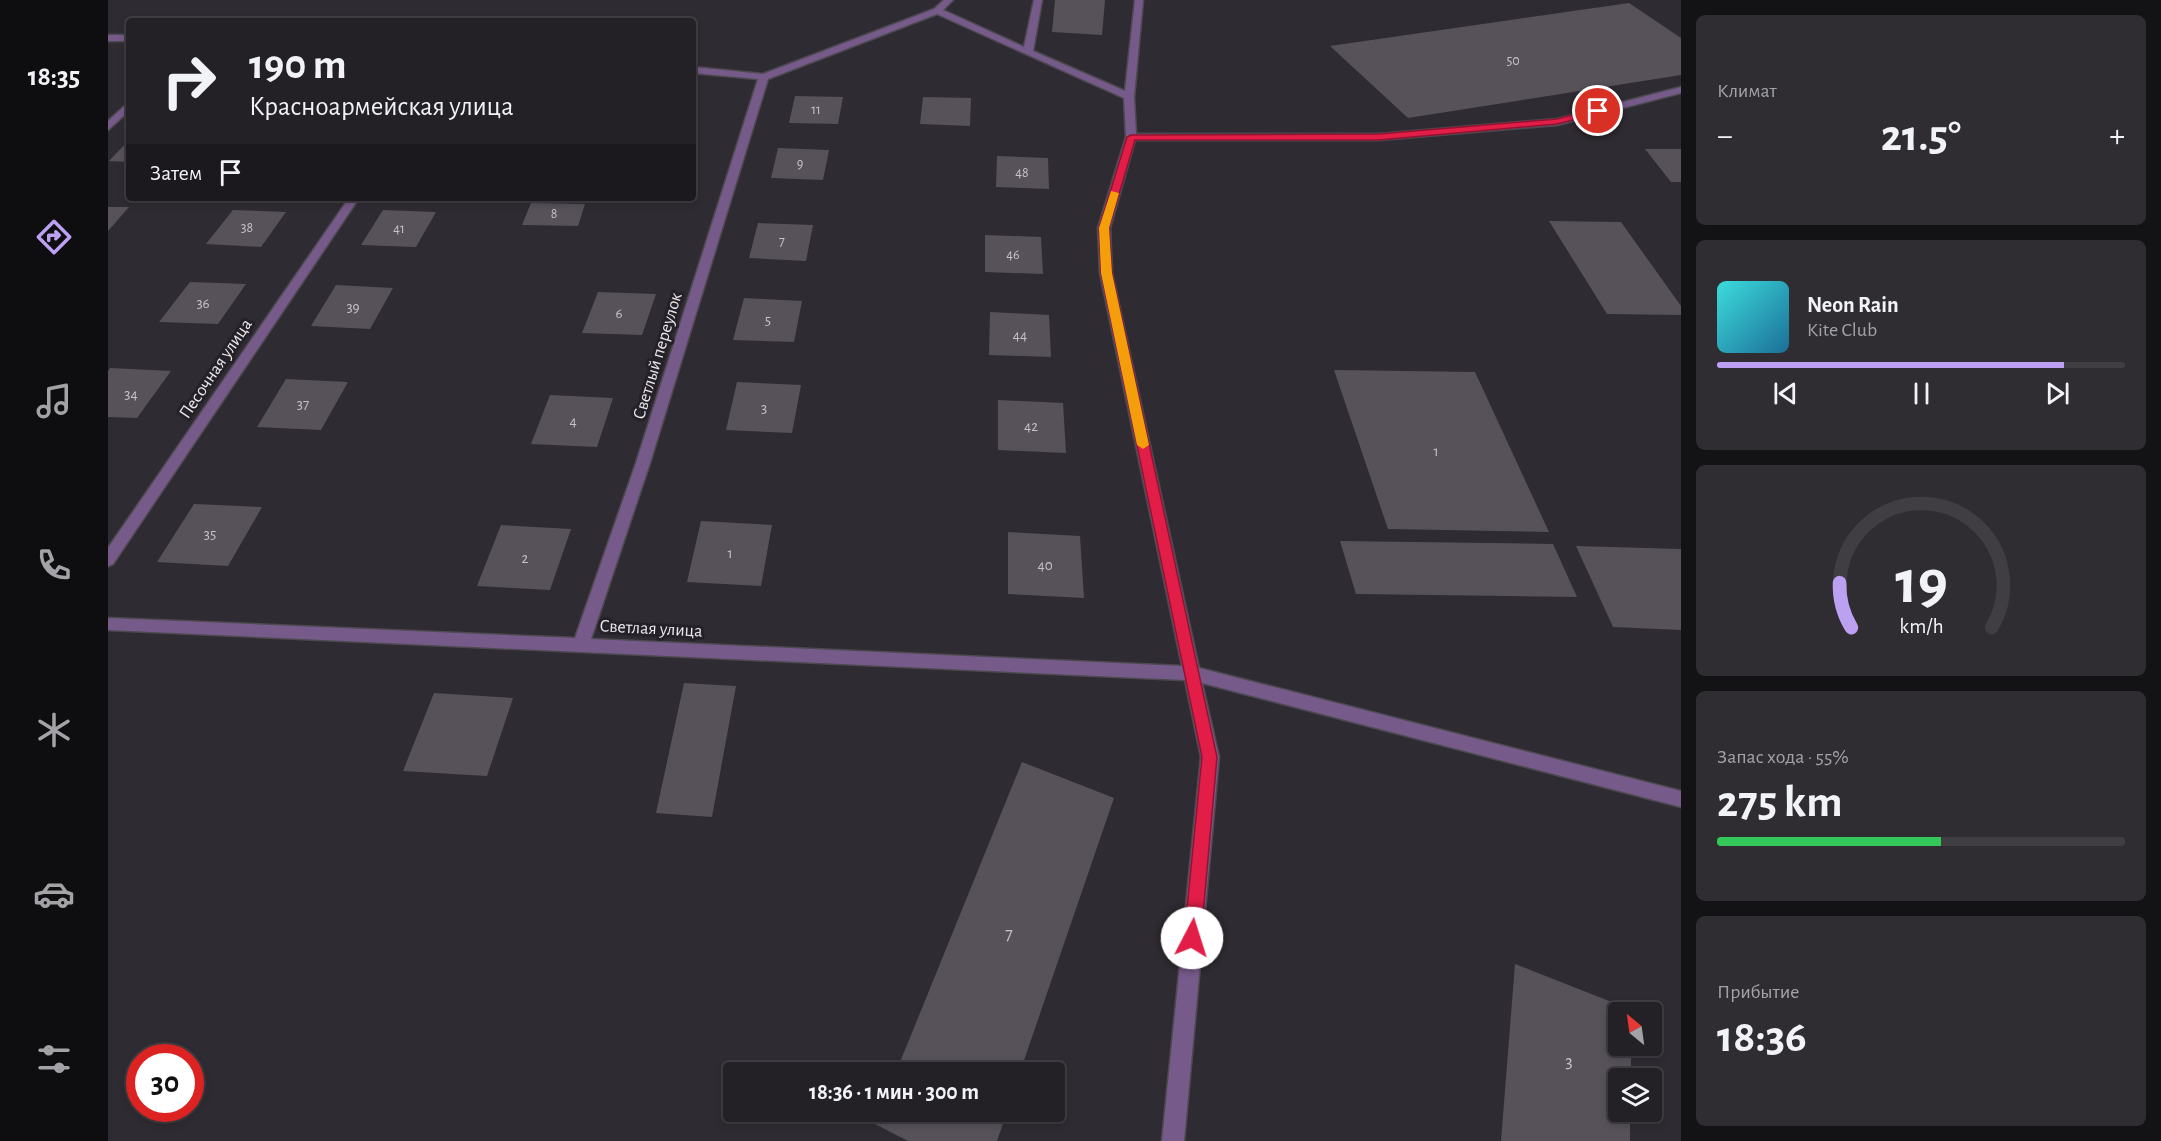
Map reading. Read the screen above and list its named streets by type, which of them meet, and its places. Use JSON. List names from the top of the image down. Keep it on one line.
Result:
{"streets":{"street":["Светлый переулок","Песочная улица","Светлая улица"]},"crossings":[["Светлый переулок","Светлая улица"]],"house_numbers":["50","11","9","48","8","38","41","7","46","36","39","6","5","44","34","37","3","4","42","1","35","1","2","40","7","3"],"north":"top left","page":{"tabs":"18:35","tile":["Климат",["Запас хода · 55%","275 km"],["Прибытие","18:36"]],"turn":["190 m","Красноармейская улица"],"heat":["−","21.5°","+"],"then":"Затем","song":["Neon Rain","Kite Club"],"limit":"30","trip":"18:36 · 1 мин · 300 m","gauge":["19","km/h"]}}
